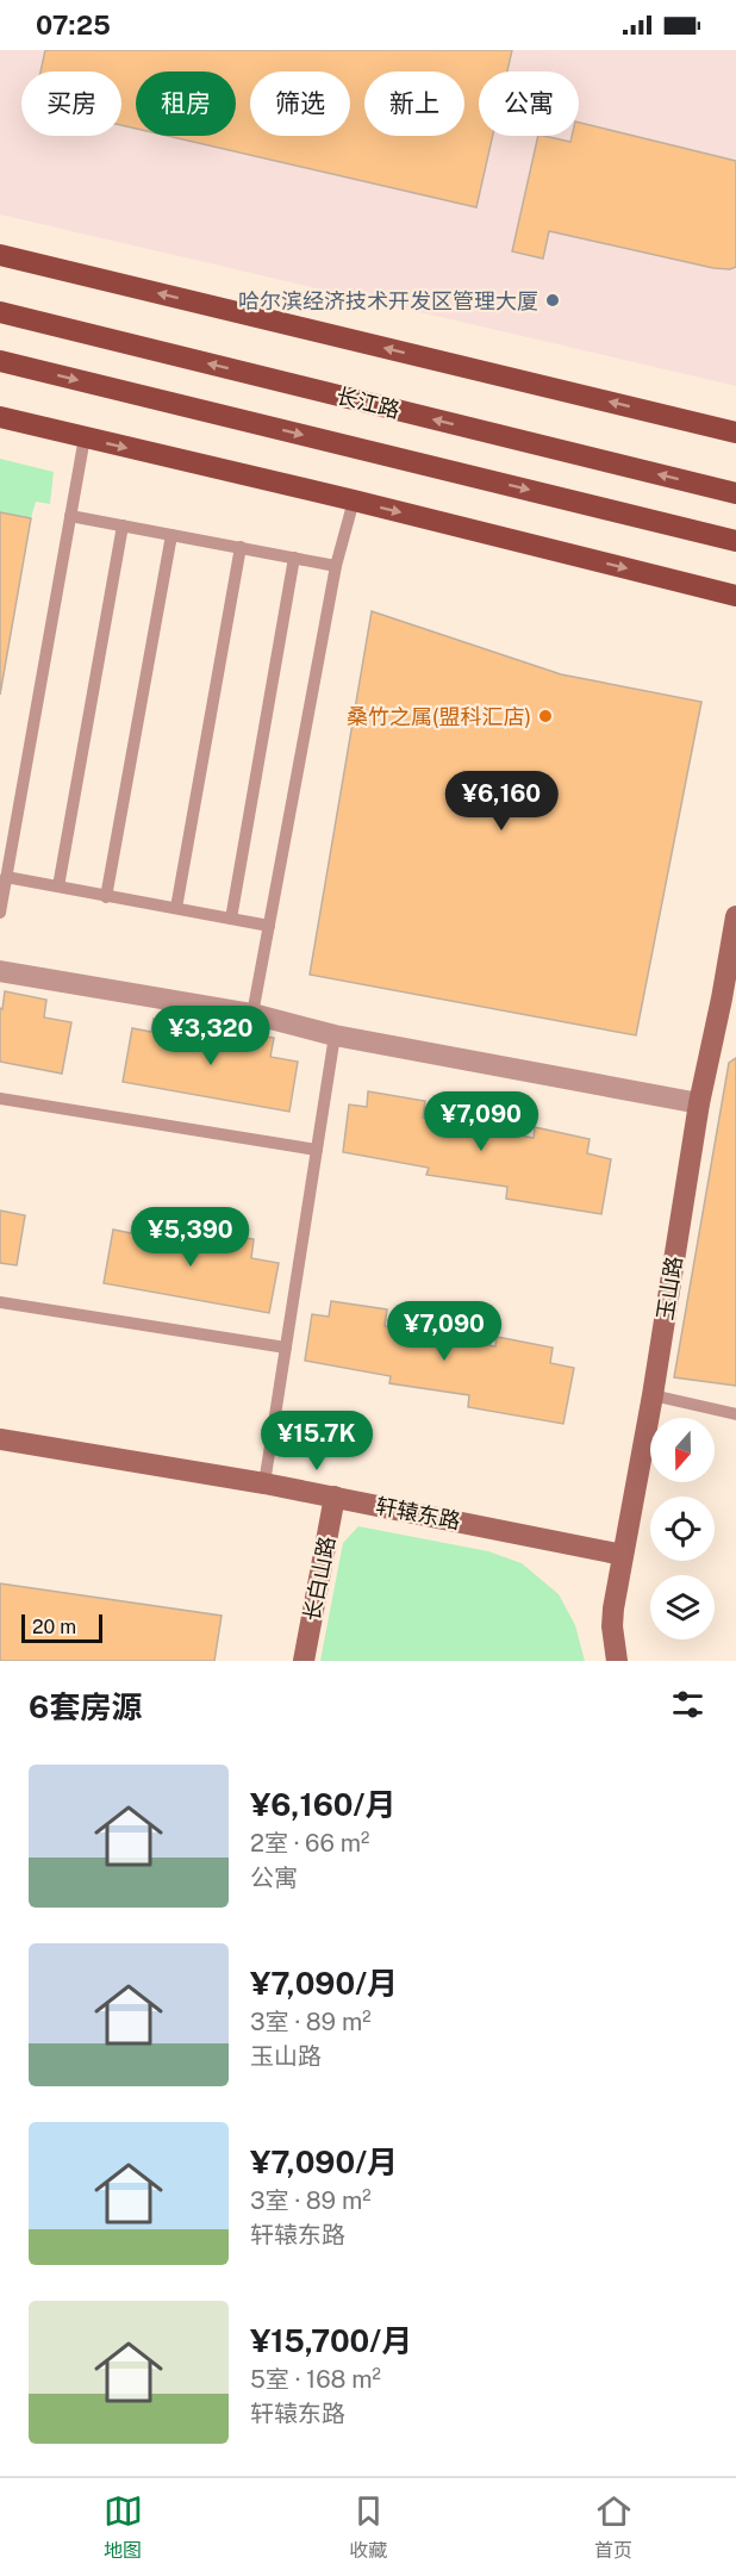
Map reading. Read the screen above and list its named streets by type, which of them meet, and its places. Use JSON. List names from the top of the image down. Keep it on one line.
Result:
{"streets":{"main road":["长江路"],"street":["玉山路","轩辕东路","长白山路"]},"crossings":[["玉山路","轩辕东路"],["轩辕东路","长白山路"]],"places":["哈尔滨经济技术开发区管理大厦","桑竹之属(盟科汇店)"],"scale_bar":"20 m","north":"bottom","page":{"status":"07:25","chip":["买房","租房","筛选","新上","公寓"],"price":["¥6,160","¥3,320","¥7,090","¥5,390","¥7,090","¥15.7K"],"scale":"20 m","heading":"6套房源","list":[{"name":"¥6,160/月","note":"2室 · 66 m² · 公寓"},{"name":"¥7,090/月","note":"3室 · 89 m² · 玉山路"},{"name":"¥7,090/月","note":"3室 · 89 m² · 轩辕东路"},{"name":"¥15,700/月","note":"5室 · 168 m² · 轩辕东路"}],"tabs":["地图","收藏","首页"]}}
